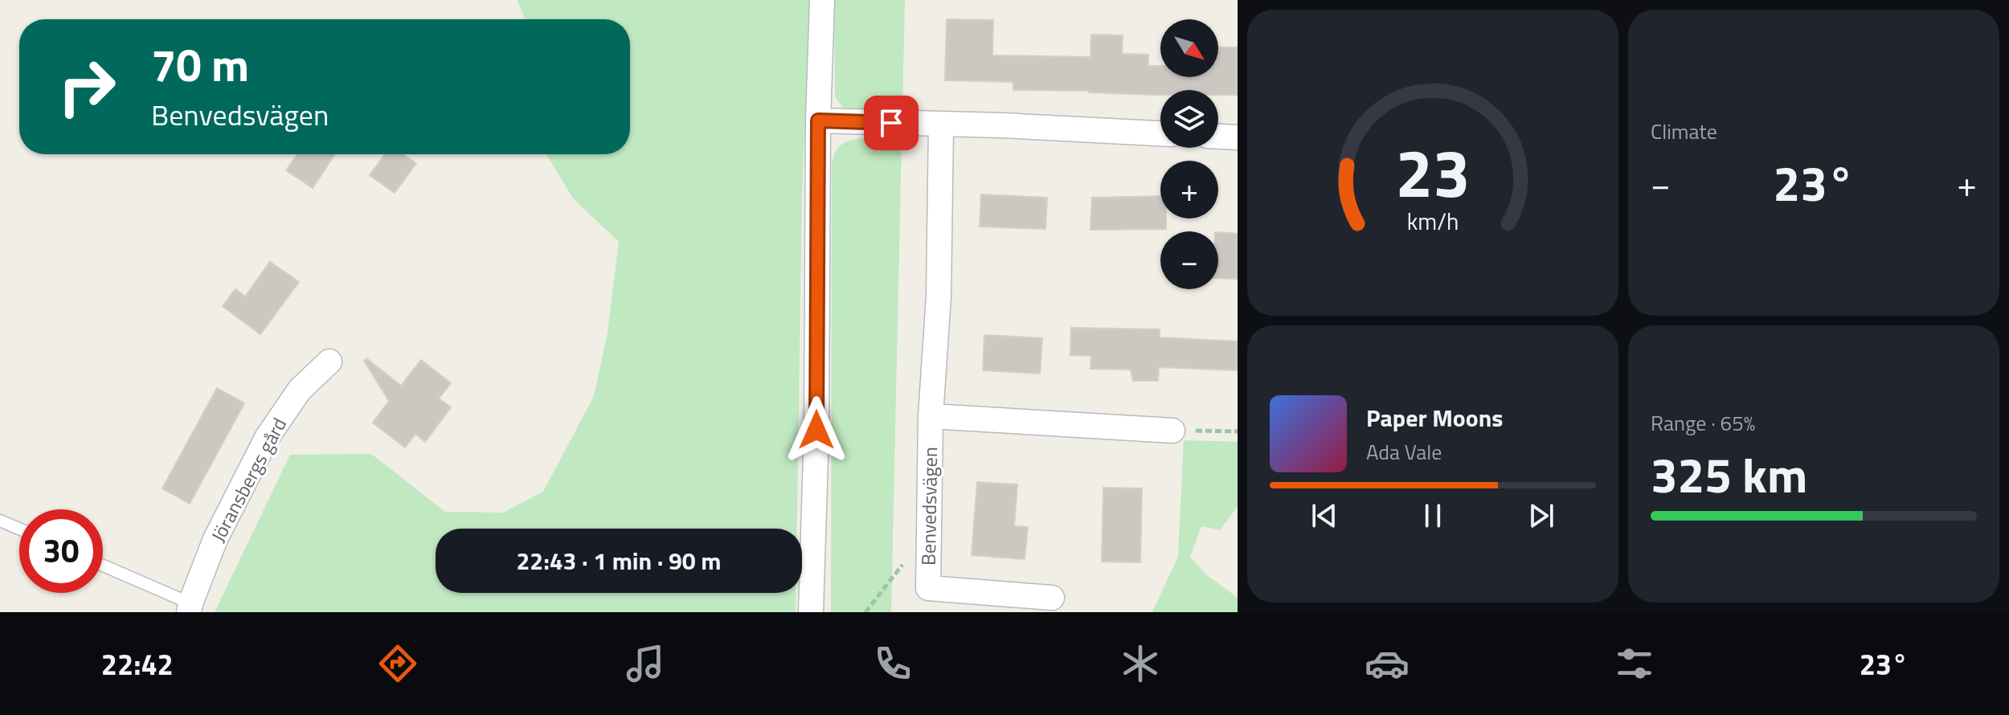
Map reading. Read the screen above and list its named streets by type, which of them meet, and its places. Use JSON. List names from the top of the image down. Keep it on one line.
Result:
{"streets":{"street":["Jöransbergs gård","Benvedsvägen"]},"north":"bottom right","page":{"tile":["Climate",["Range · 65%","325 km"]],"map_buttons":["+","−"],"turn":["70 m","Benvedsvägen"],"heat":["−","23°","+"],"song":["Paper Moons","Ada Vale"],"limit":"30","trip":"22:43 · 1 min · 90 m","tabs":["22:42","23°"],"gauge":["23","km/h"]}}
